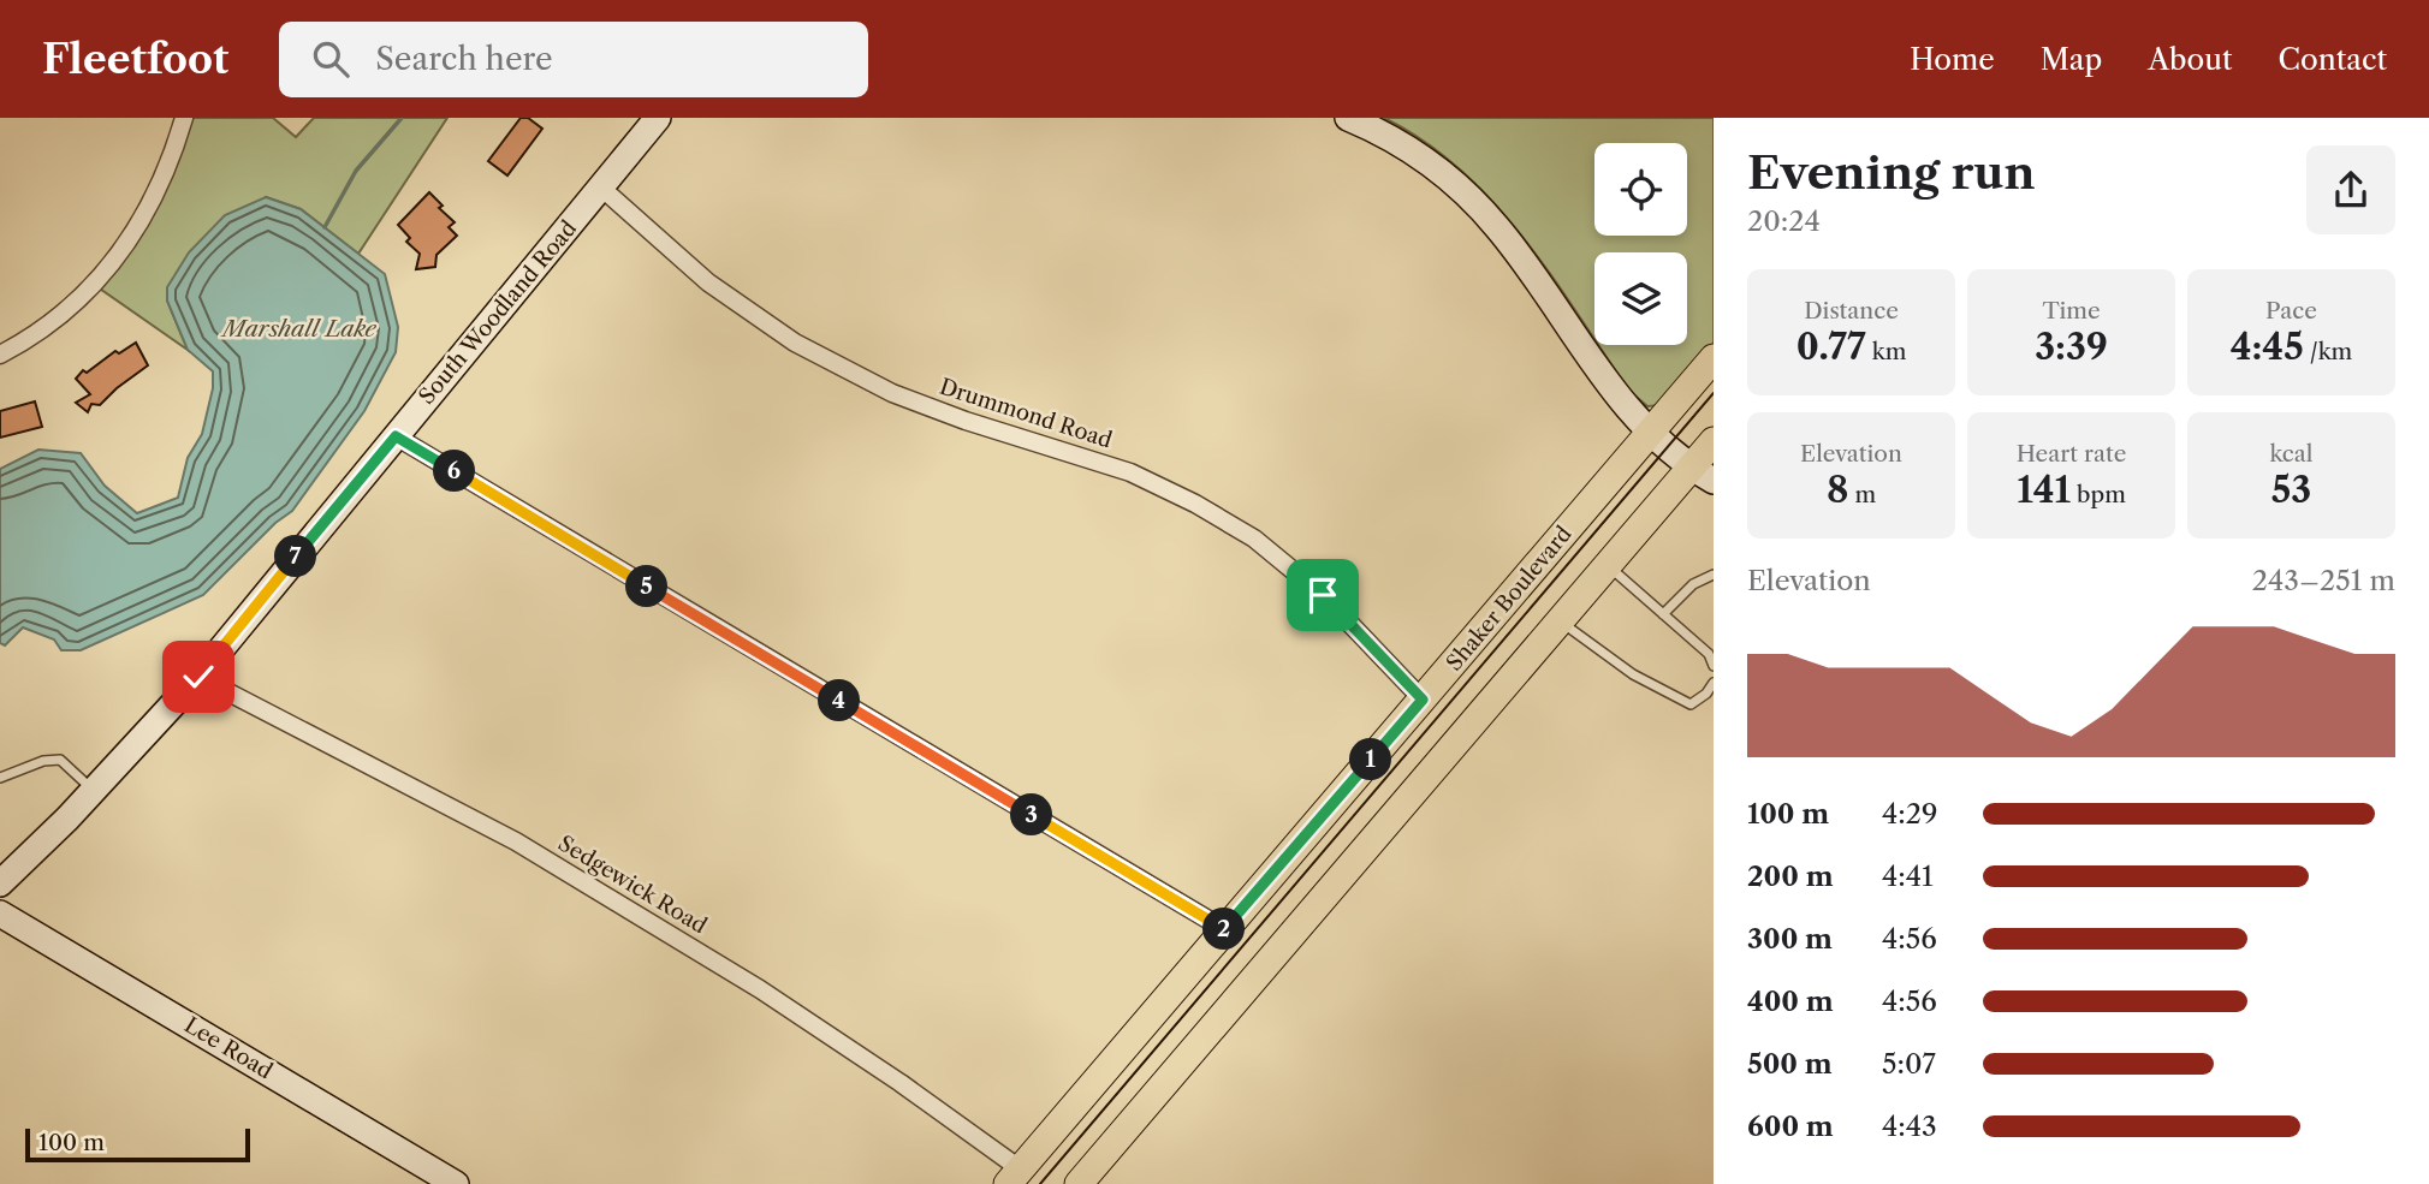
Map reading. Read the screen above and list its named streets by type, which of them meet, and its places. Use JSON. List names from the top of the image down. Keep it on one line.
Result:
{"streets":{"main road":["Shaker Boulevard"],"street":["South Woodland Road","Drummond Road","Sedgewick Road","Lee Road"]},"crossings":[["South Woodland Road","Drummond Road"],["South Woodland Road","Sedgewick Road"],["Drummond Road","Shaker Boulevard"],["Shaker Boulevard","Sedgewick Road"]],"water":["Marshall Lake"],"scale_bar":"100 m","page":{"header":"Fleetfoot","search":"Search here","nav":["Home","Map","About","Contact"],"heading":["Evening run","20:24"],"stats":[["Distance","0.77 km"],["Time","3:39"],["Pace","4:45 /km"],["Elevation","8 m"],["Heart rate","141 bpm"],["kcal","53"]],"pins":["6","7","5","4","1","3","2"],"chart":["Elevation","243–251 m"],"list":[{"name":"100 m","note":"4:29"},{"name":"200 m","note":"4:41"},{"name":"300 m","note":"4:56"},{"name":"400 m","note":"4:56"},{"name":"500 m","note":"5:07"},{"name":"600 m","note":"4:43"}],"scale":"100 m"}}
